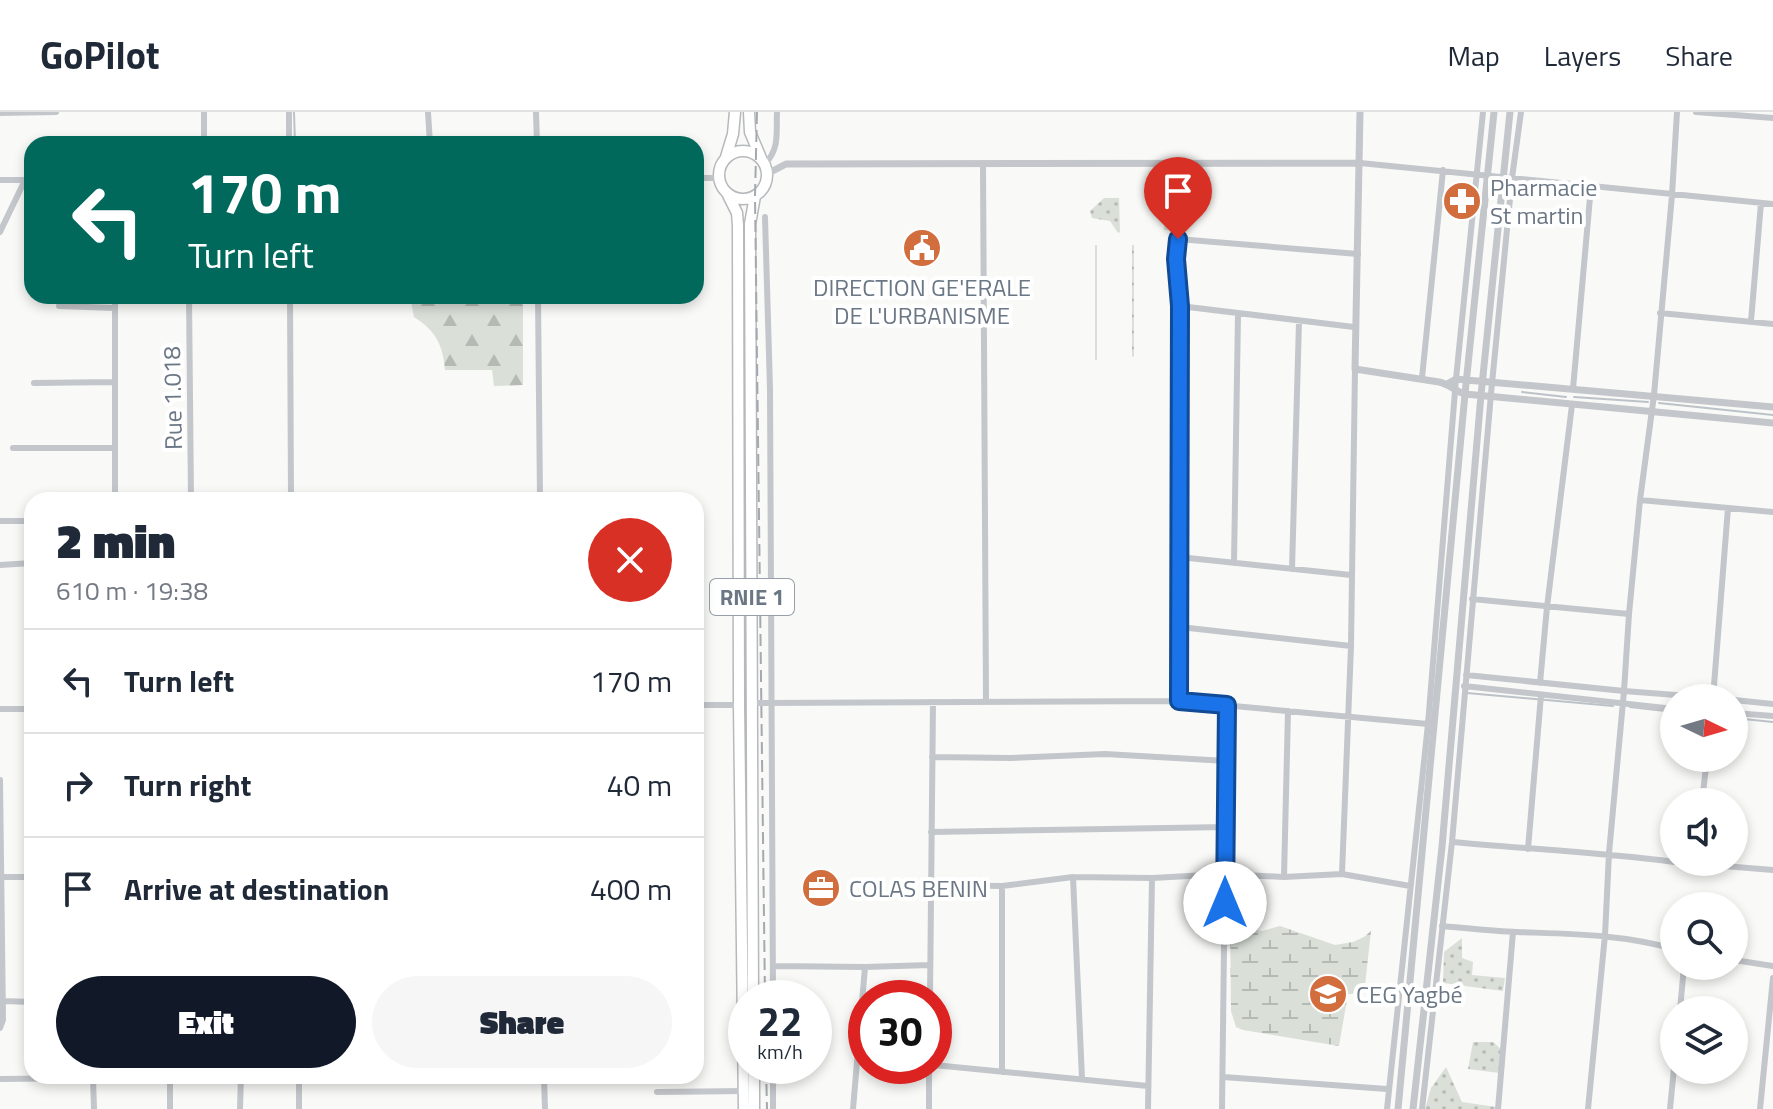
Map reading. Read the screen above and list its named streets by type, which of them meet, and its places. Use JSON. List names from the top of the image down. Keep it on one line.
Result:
{"streets":{"highway":["RNIE 1"],"street":["Rue 1.018"]},"places":{"pharmacy":["Pharmacie St martin"],"public building":["DIRECTION GE'ERALE DE L'URBANISME"],"office":["COLAS BENIN"],"school or university":["CEG Yagbé"]},"north":"right","page":{"header":"GoPilot","nav":["Map","Layers","Share"],"turn":["170 m","Turn left"],"heading":["2 min","610 m · 19:38"],"list":[{"name":"Turn left","value":"170 m"},{"name":"Turn right","value":"40 m"},{"name":"Arrive at destination","value":"400 m"}],"buttons":["Exit","Share"],"speed":"22 km/h","limit":"30"}}
